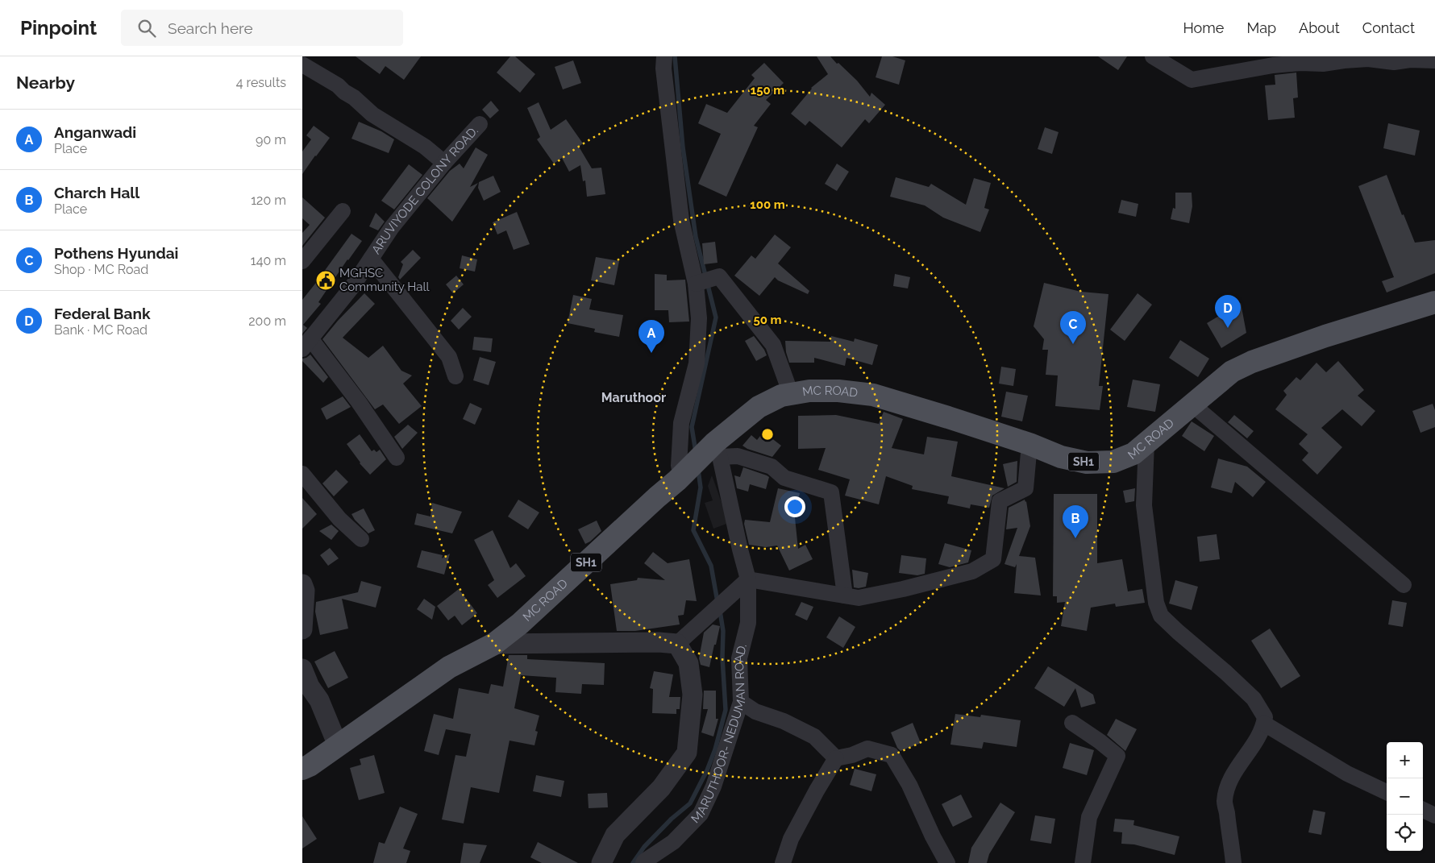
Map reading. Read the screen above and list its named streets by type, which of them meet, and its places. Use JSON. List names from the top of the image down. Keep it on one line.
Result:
{"streets":{"main road":["MC ROAD","SH1"],"street":["ARUVIYODE COLONY ROAD.","MARUTHOOR- NEDUMAN ROAD."]},"crossings":[["MC ROAD","MARUTHOOR- NEDUMAN ROAD."]],"districts":["Maruthoor"],"places":{"public building":["MGHSC Community Hall"]},"page":{"header":"Pinpoint","search":"Search here","nav":["Home","Map","About","Contact"],"heading":["Nearby","4 results"],"list":[{"mark":"A","name":"Anganwadi","note":"Place","value":"90 m"},{"mark":"B","name":"Charch Hall","note":"Place","value":"120 m"},{"mark":"C","name":"Pothens Hyundai","note":"Shop · MC Road","value":"140 m"},{"mark":"D","name":"Federal Bank","note":"Bank · MC Road","value":"200 m"}],"pins":["D","C","A","B"],"map_buttons":["+","−"]},"rings":["150 m","100 m","50 m"]}
